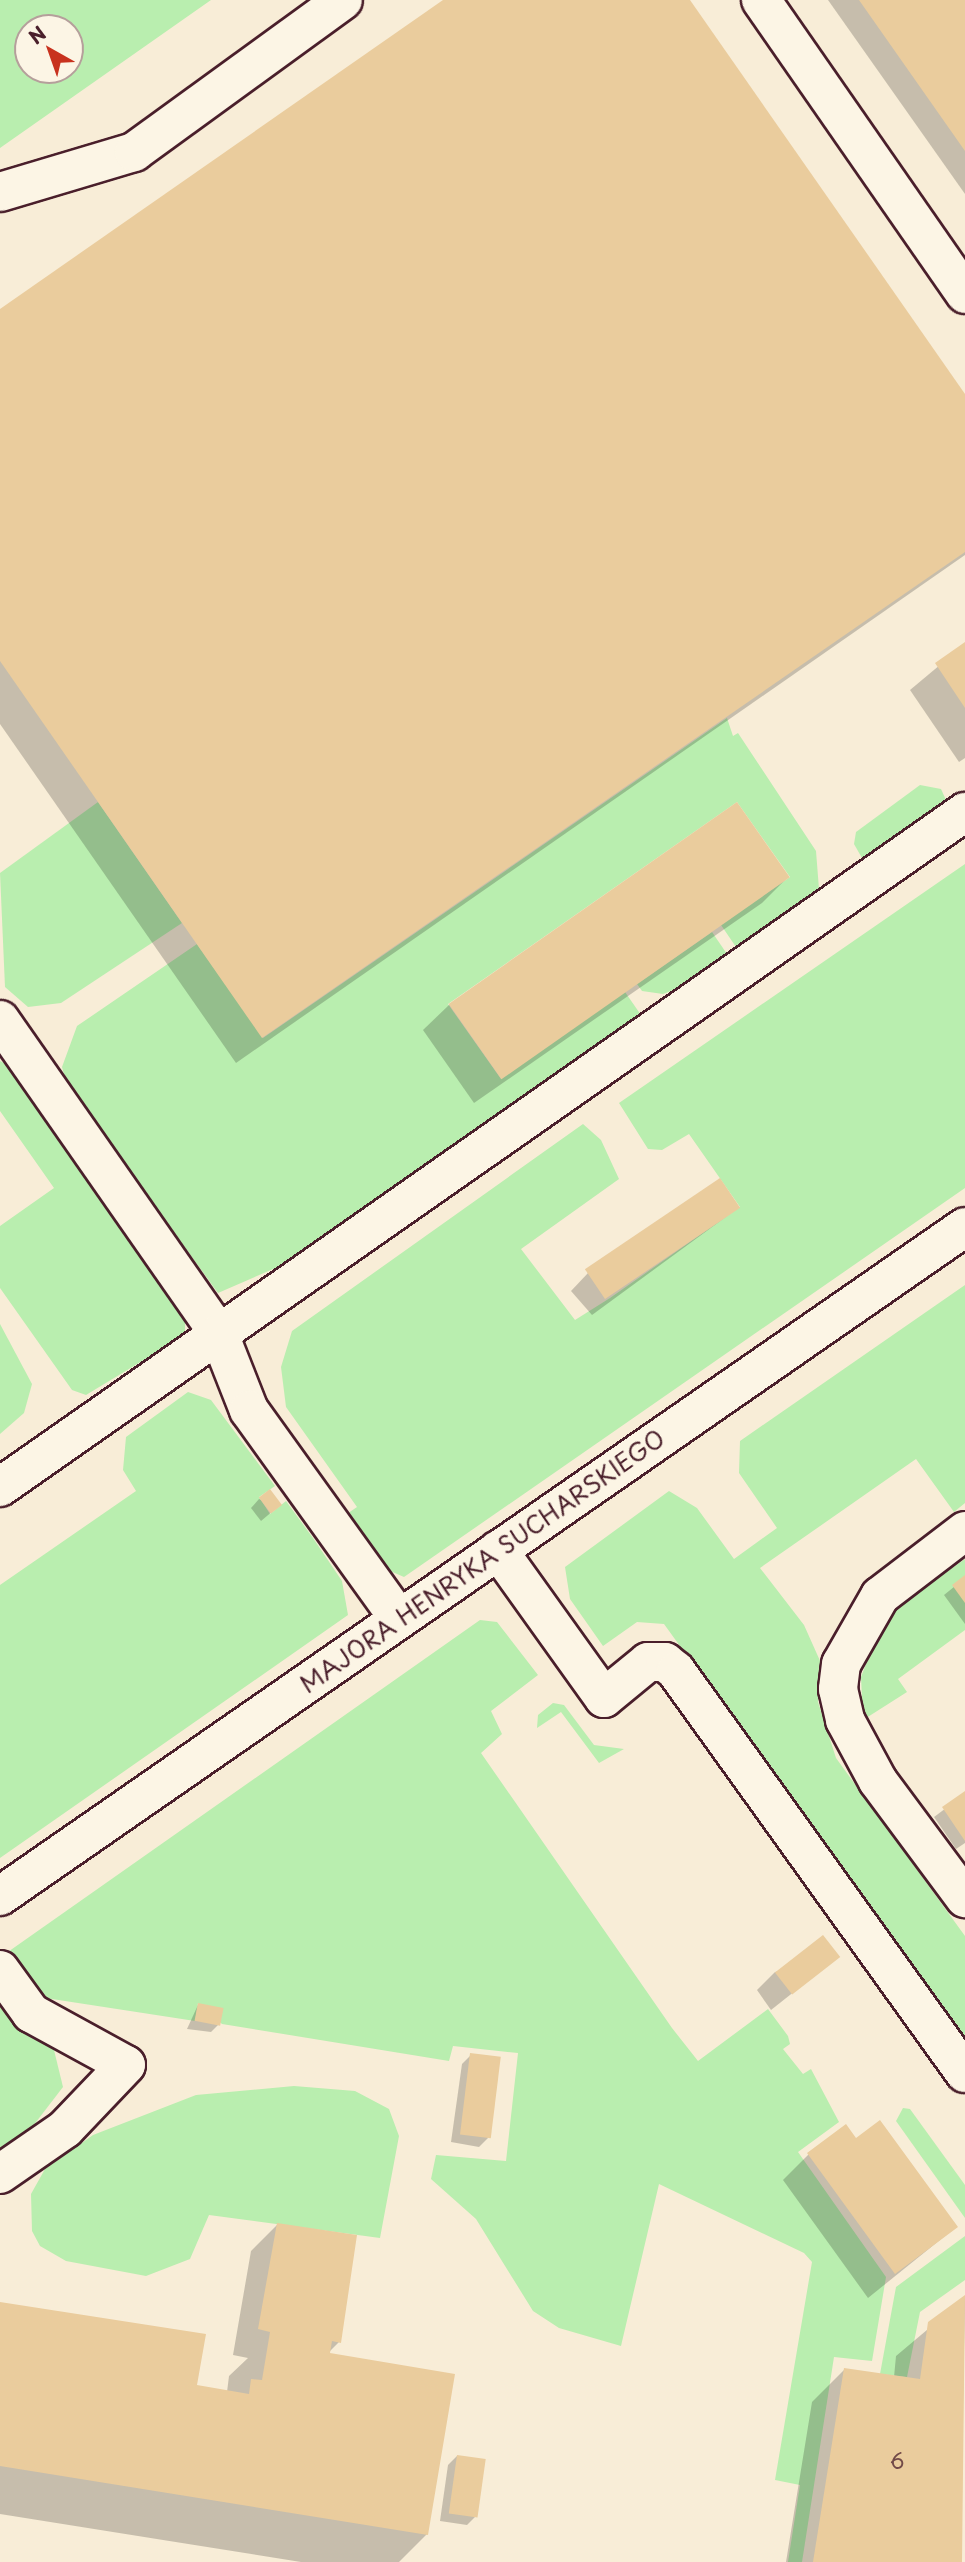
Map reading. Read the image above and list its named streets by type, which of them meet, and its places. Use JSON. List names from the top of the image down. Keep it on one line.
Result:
{"streets":{"street":["MAJORA HENRYKA SUCHARSKIEGO"]},"house_numbers":["6"],"north":"top left"}
